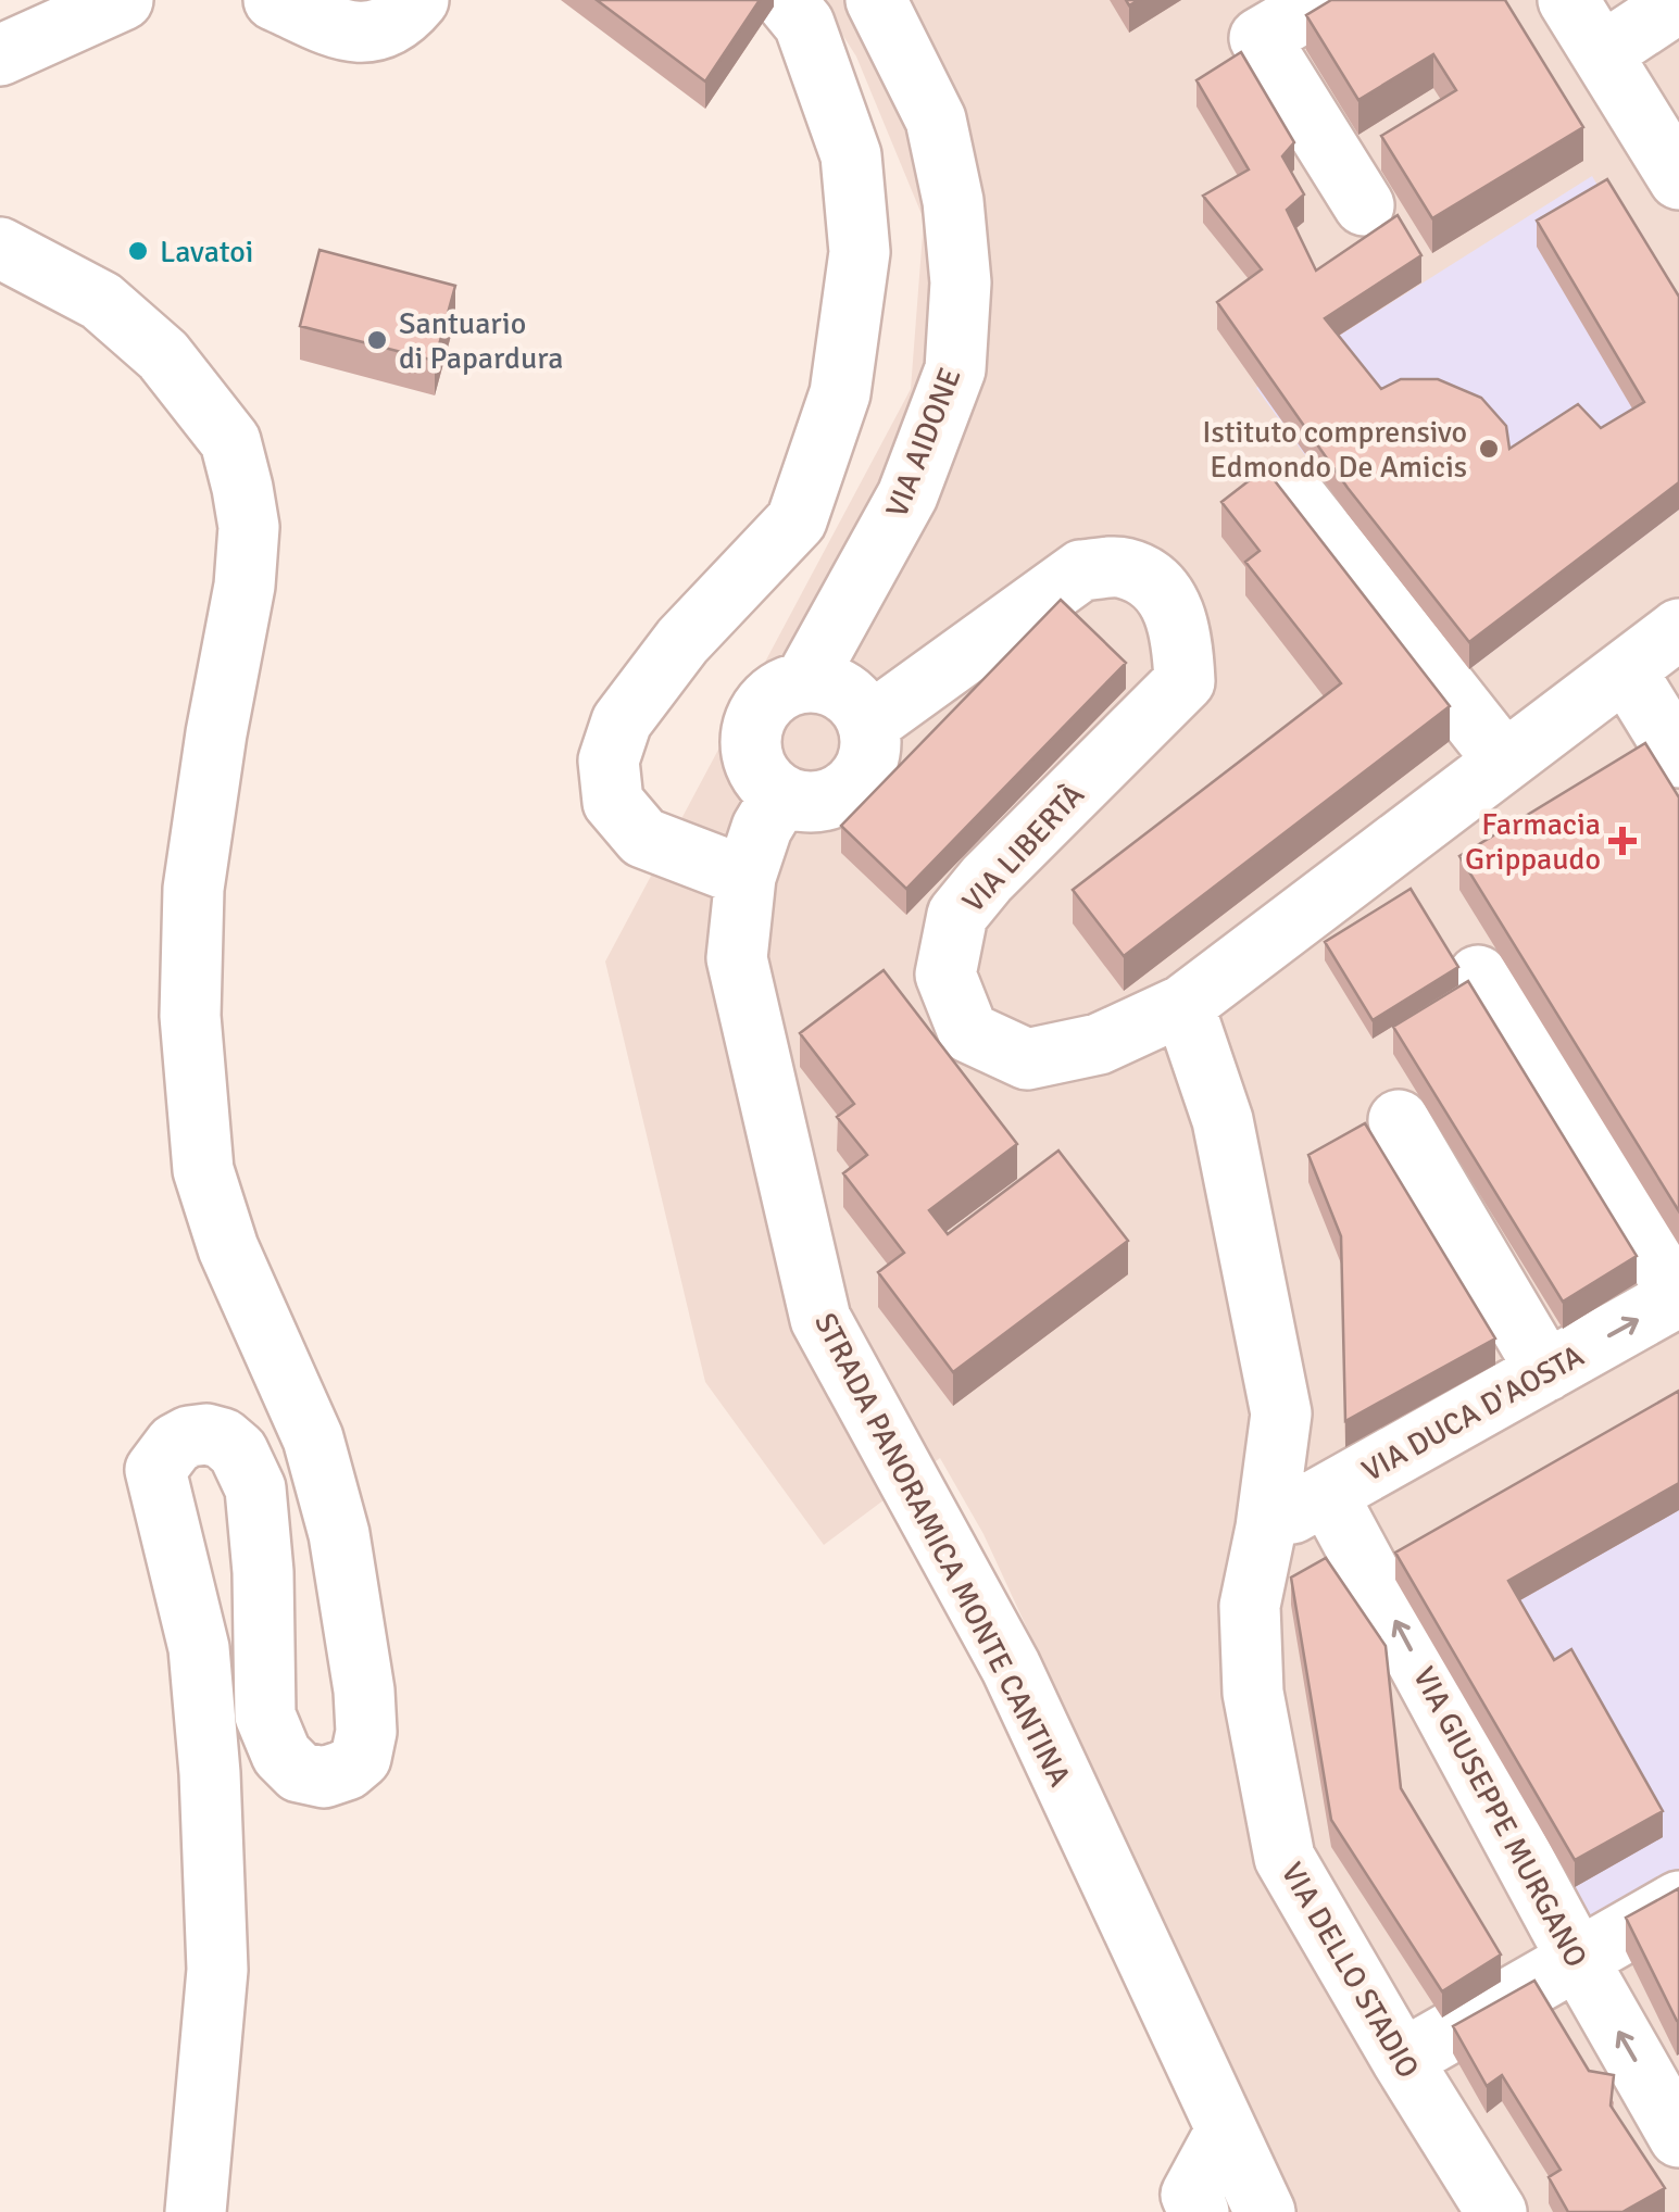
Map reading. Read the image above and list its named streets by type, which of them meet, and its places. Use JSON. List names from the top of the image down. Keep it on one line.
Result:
{"streets":{"street":["VIA AIDONE","VIA LIBERTÀ","VIA DUCA D'AOSTA","STRADA PANORAMICA MONTE CANTINA","VIA GIUSEPPE MURGANO","VIA DELLO STADIO"]},"crossings":[["VIA AIDONE","VIA LIBERTÀ"],["VIA AIDONE","STRADA PANORAMICA MONTE CANTINA"],["VIA LIBERTÀ","STRADA PANORAMICA MONTE CANTINA"],["VIA LIBERTÀ","VIA DELLO STADIO"],["VIA DUCA D'AOSTA","VIA GIUSEPPE MURGANO"],["VIA DUCA D'AOSTA","VIA DELLO STADIO"]],"one_way":["VIA GIUSEPPE MURGANO"],"places":{"other":["Lavatoi","Santuario di Papardura","Istituto comprensivo Edmondo De Amicis"],"health":["Farmacia Grippaudo"]}}
